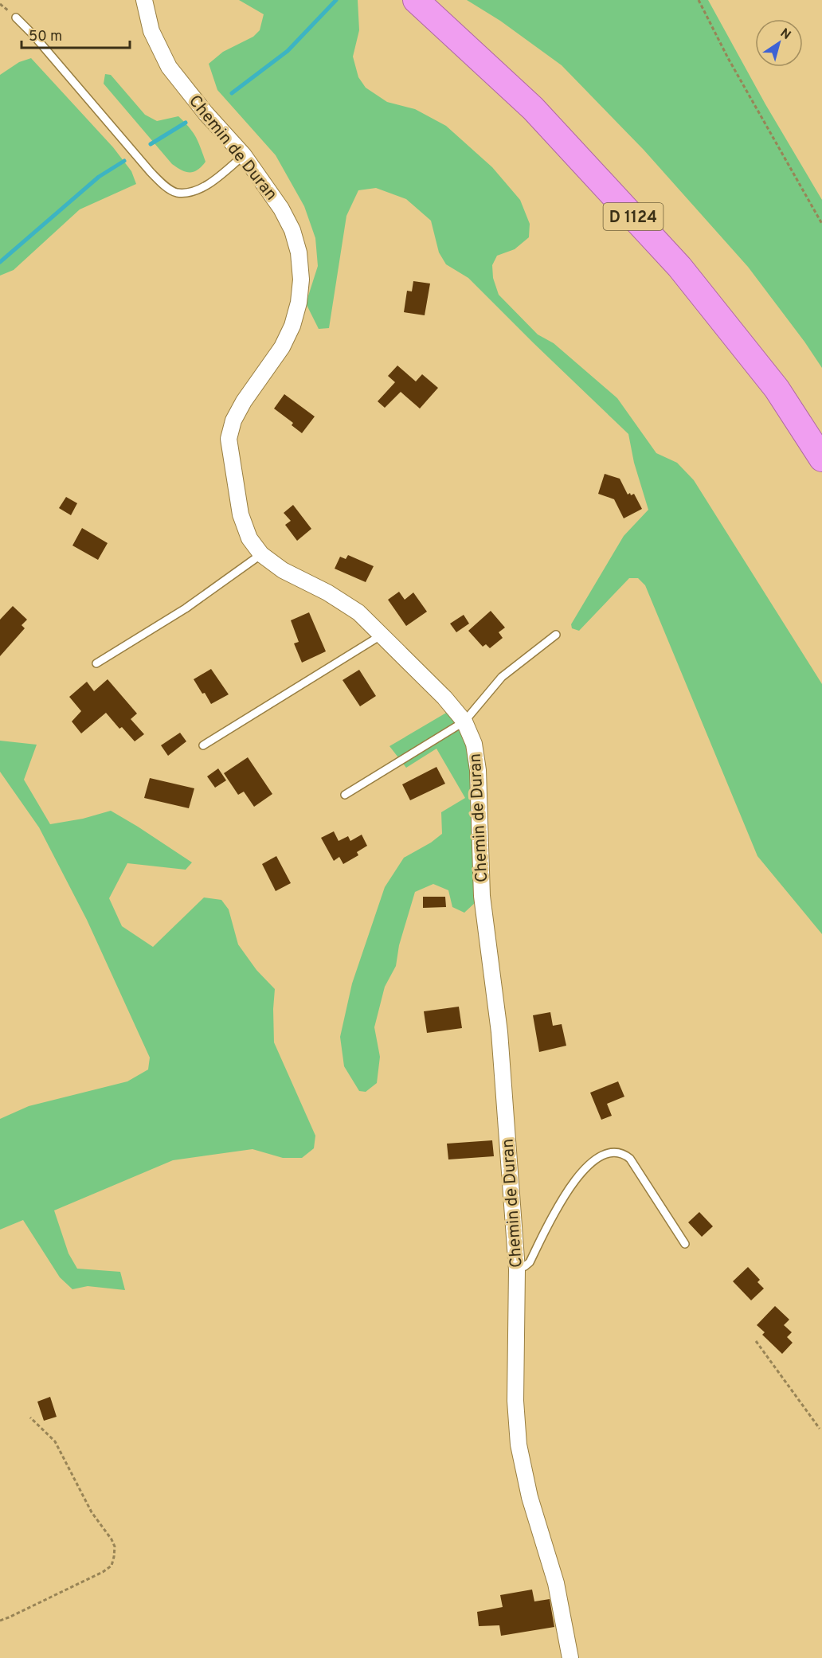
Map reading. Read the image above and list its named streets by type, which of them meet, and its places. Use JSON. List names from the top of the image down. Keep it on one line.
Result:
{"streets":{"highway":["D 1124"],"street":["Chemin de Duran"]},"scale_bar":"50 m","north":"top right"}
